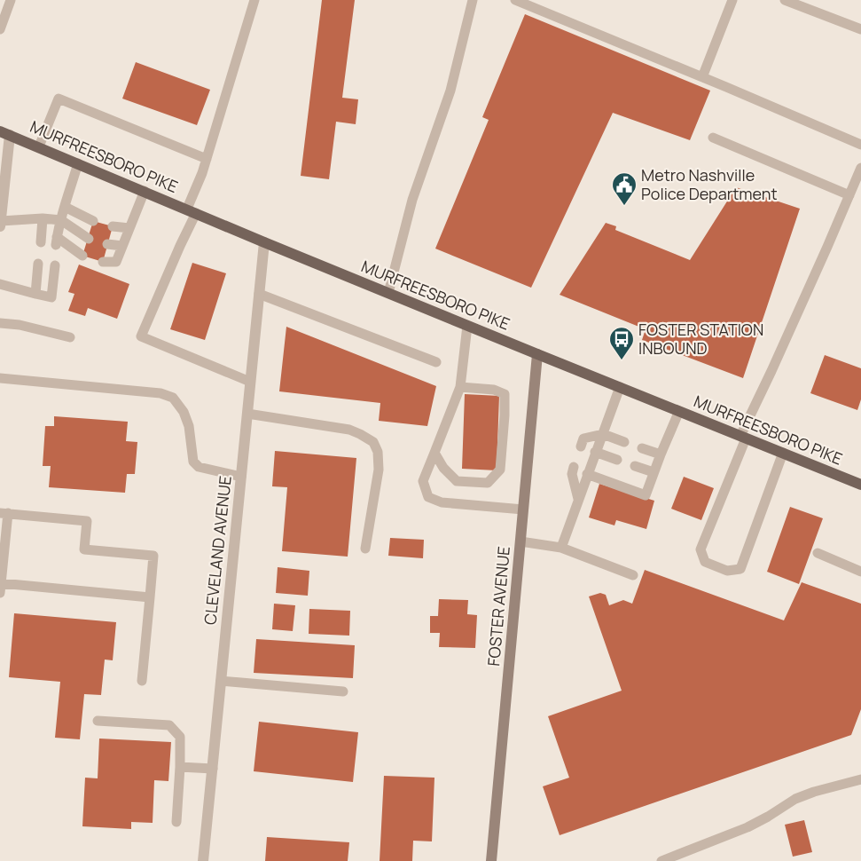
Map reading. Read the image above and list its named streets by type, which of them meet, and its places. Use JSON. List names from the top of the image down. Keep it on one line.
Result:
{"streets":{"main road":["MURFREESBORO PIKE","FOSTER AVENUE"],"street":["CLEVELAND AVENUE"]},"crossings":[["MURFREESBORO PIKE","CLEVELAND AVENUE"],["MURFREESBORO PIKE","FOSTER AVENUE"]],"places":{"public building":["Metro Nashville Police Department"],"bus stop":["FOSTER STATION INBOUND"]}}
